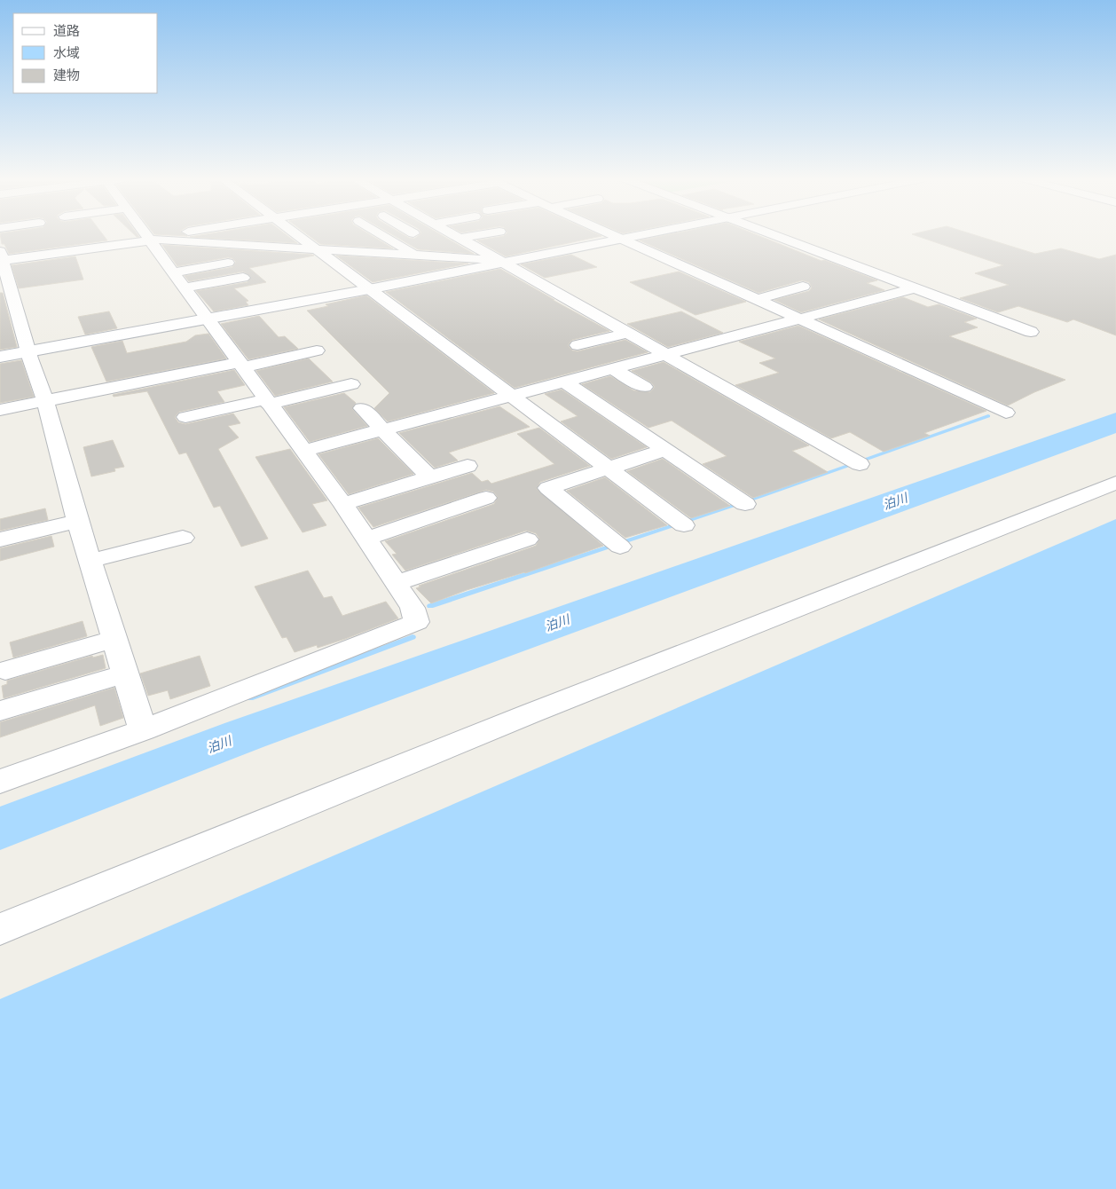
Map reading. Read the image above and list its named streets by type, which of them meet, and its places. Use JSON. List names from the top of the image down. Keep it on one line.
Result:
{"water":["泊川"],"legend":["道路","水域","建物"]}
